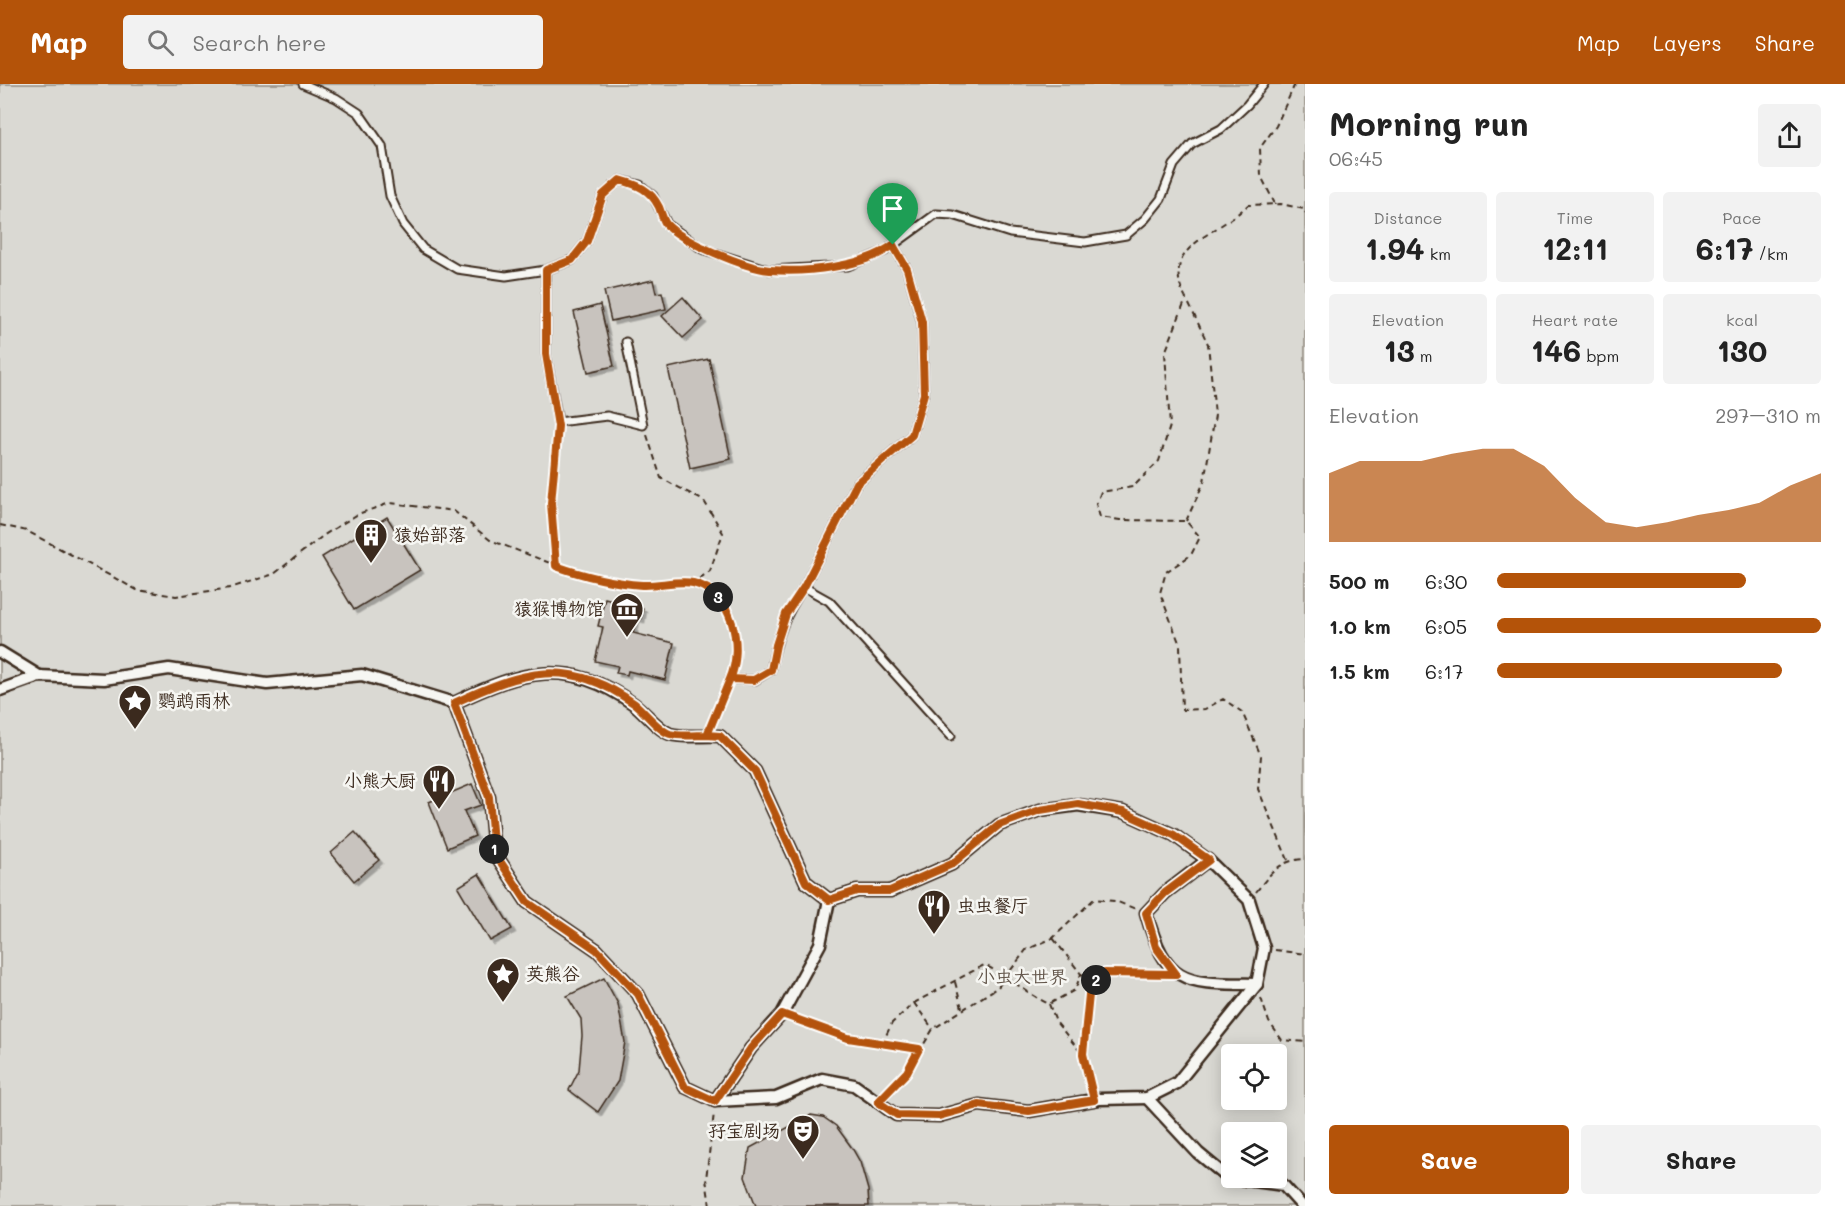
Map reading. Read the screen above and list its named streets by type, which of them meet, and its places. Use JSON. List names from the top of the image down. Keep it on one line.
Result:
{"parks":["小虫大世界"],"places":{"building":["猿始部落"],"museum":["猿猴博物馆"],"place":["鹦鹉雨林","英熊谷"],"restaurant":["小熊大厨","虫虫餐厅"],"theatre":["孖宝剧场"]},"page":{"header":"Map","search":"Search here","nav":["Map","Layers","Share"],"heading":["Morning run","06:45"],"stats":[["Distance","1.94 km"],["Time","12:11"],["Pace","6:17 /km"],["Elevation","13 m"],["Heart rate","146 bpm"],["kcal","130"]],"chart":["Elevation","297–310 m"],"list":[{"name":"500 m","note":"6:30"},{"name":"1.0 km","note":"6:05"},{"name":"1.5 km","note":"6:17"}],"pins":["3","1","2"],"buttons":["Save","Share"]}}
